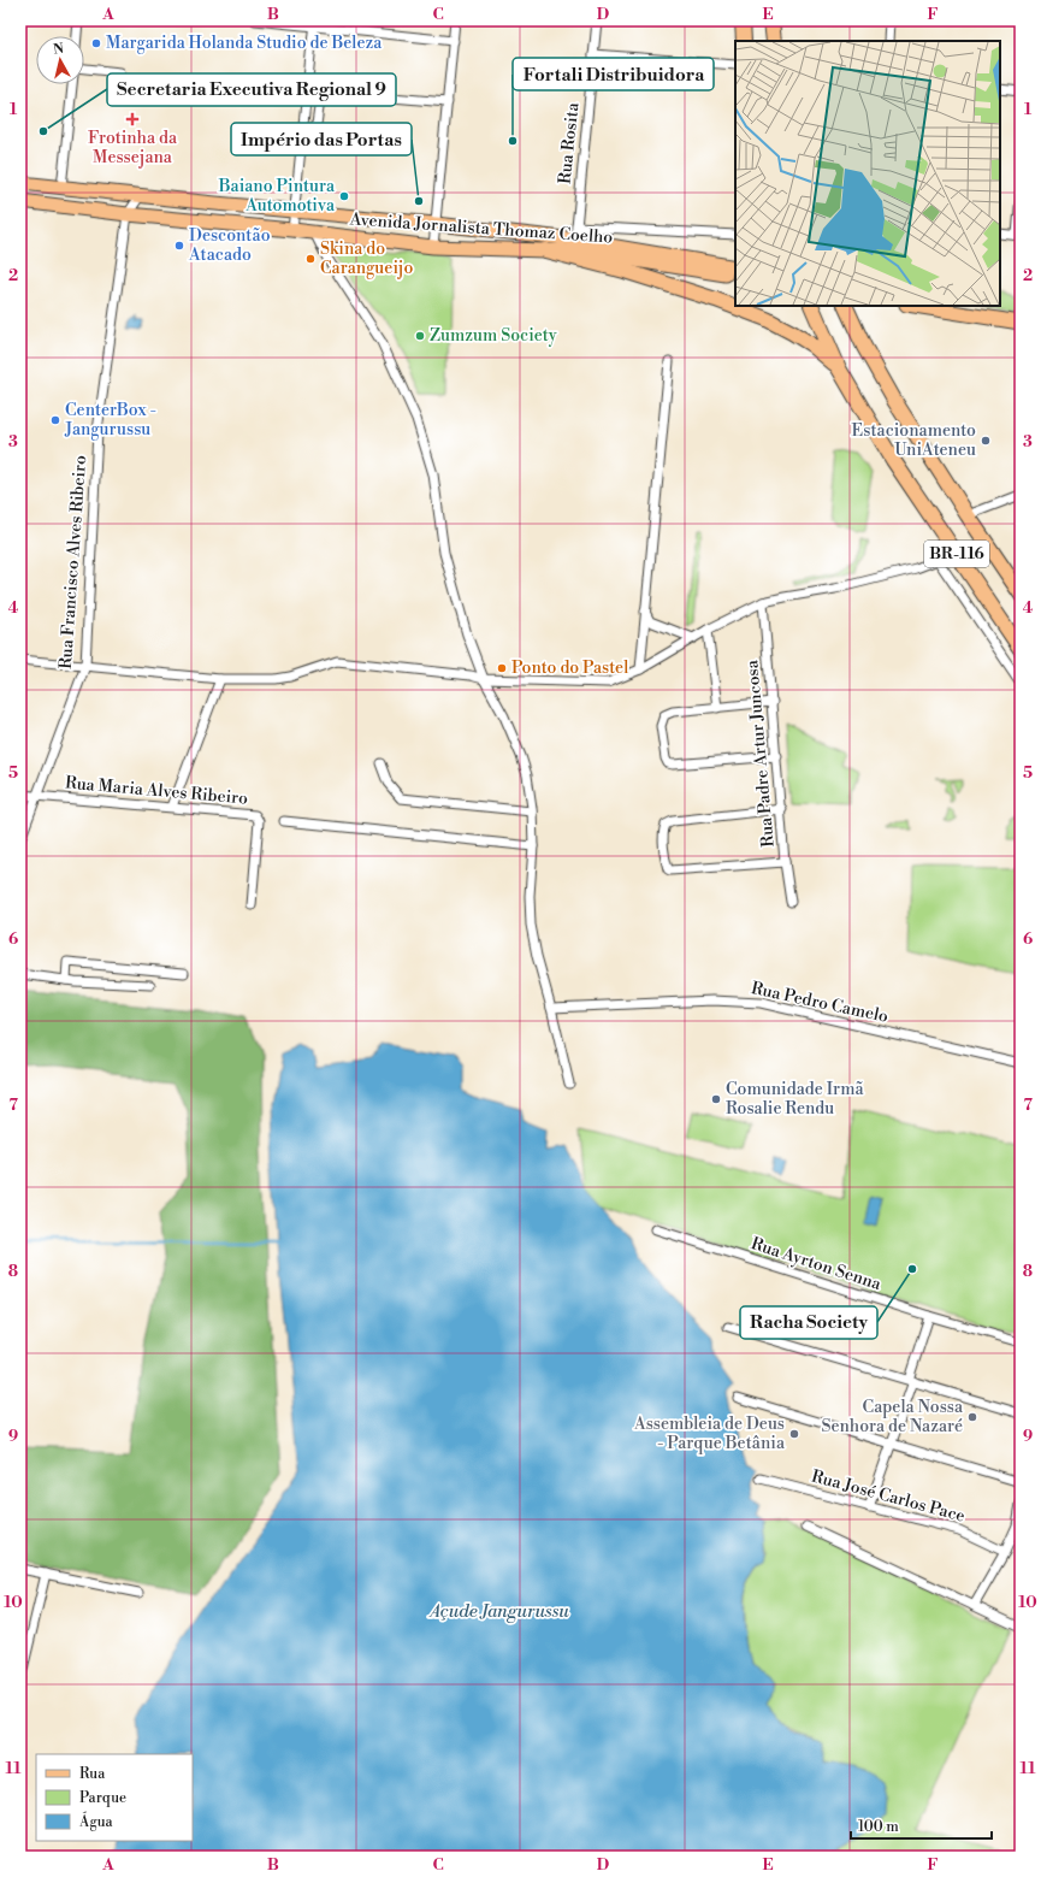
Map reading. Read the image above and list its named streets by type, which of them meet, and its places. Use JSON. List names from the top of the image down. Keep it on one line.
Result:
{"streets":{"highway":["BR-116"],"main road":["Avenida Jornalista Thomaz Coelho"],"street":["Rua Rosita","Rua Francisco Alves Ribeiro","Rua Padre Artur Juncosa","Rua Maria Alves Ribeiro","Rua Pedro Camelo","Rua Ayrton Senna","Rua José Carlos Pace"]},"crossings":[["Rua Rosita","Avenida Jornalista Thomaz Coelho"],["Avenida Jornalista Thomaz Coelho","Rua Francisco Alves Ribeiro"],["Rua Francisco Alves Ribeiro","Rua Maria Alves Ribeiro"]],"water":["Açude Jangurussu"],"places":{"other":["Margarida Holanda Studio de Beleza","Secretaria Executiva Regional 9","Fortali Distribuidora","Baiano Pintura Automotiva","Império das Portas","Descontão Atacado","Skina do Carangueijo","Zumzum Society","CenterBox - Jangurussu","Estacionamento UniAteneu","Ponto do Pastel","Comunidade Irmã Rosalie Rendu","Racha Society","Capela Nossa Senhora de Nazaré","Assembleia de Deus - Parque Betânia"],"health":["Frotinha da Messejana"]},"legend":["Rua","Parque","Água"],"scale_bar":"100 m","north":"top","grid":{"columns":["A","B","C","D","E","F"],"rows":["1","2","3","4","5","6","7","8","9","10","11"]}}
